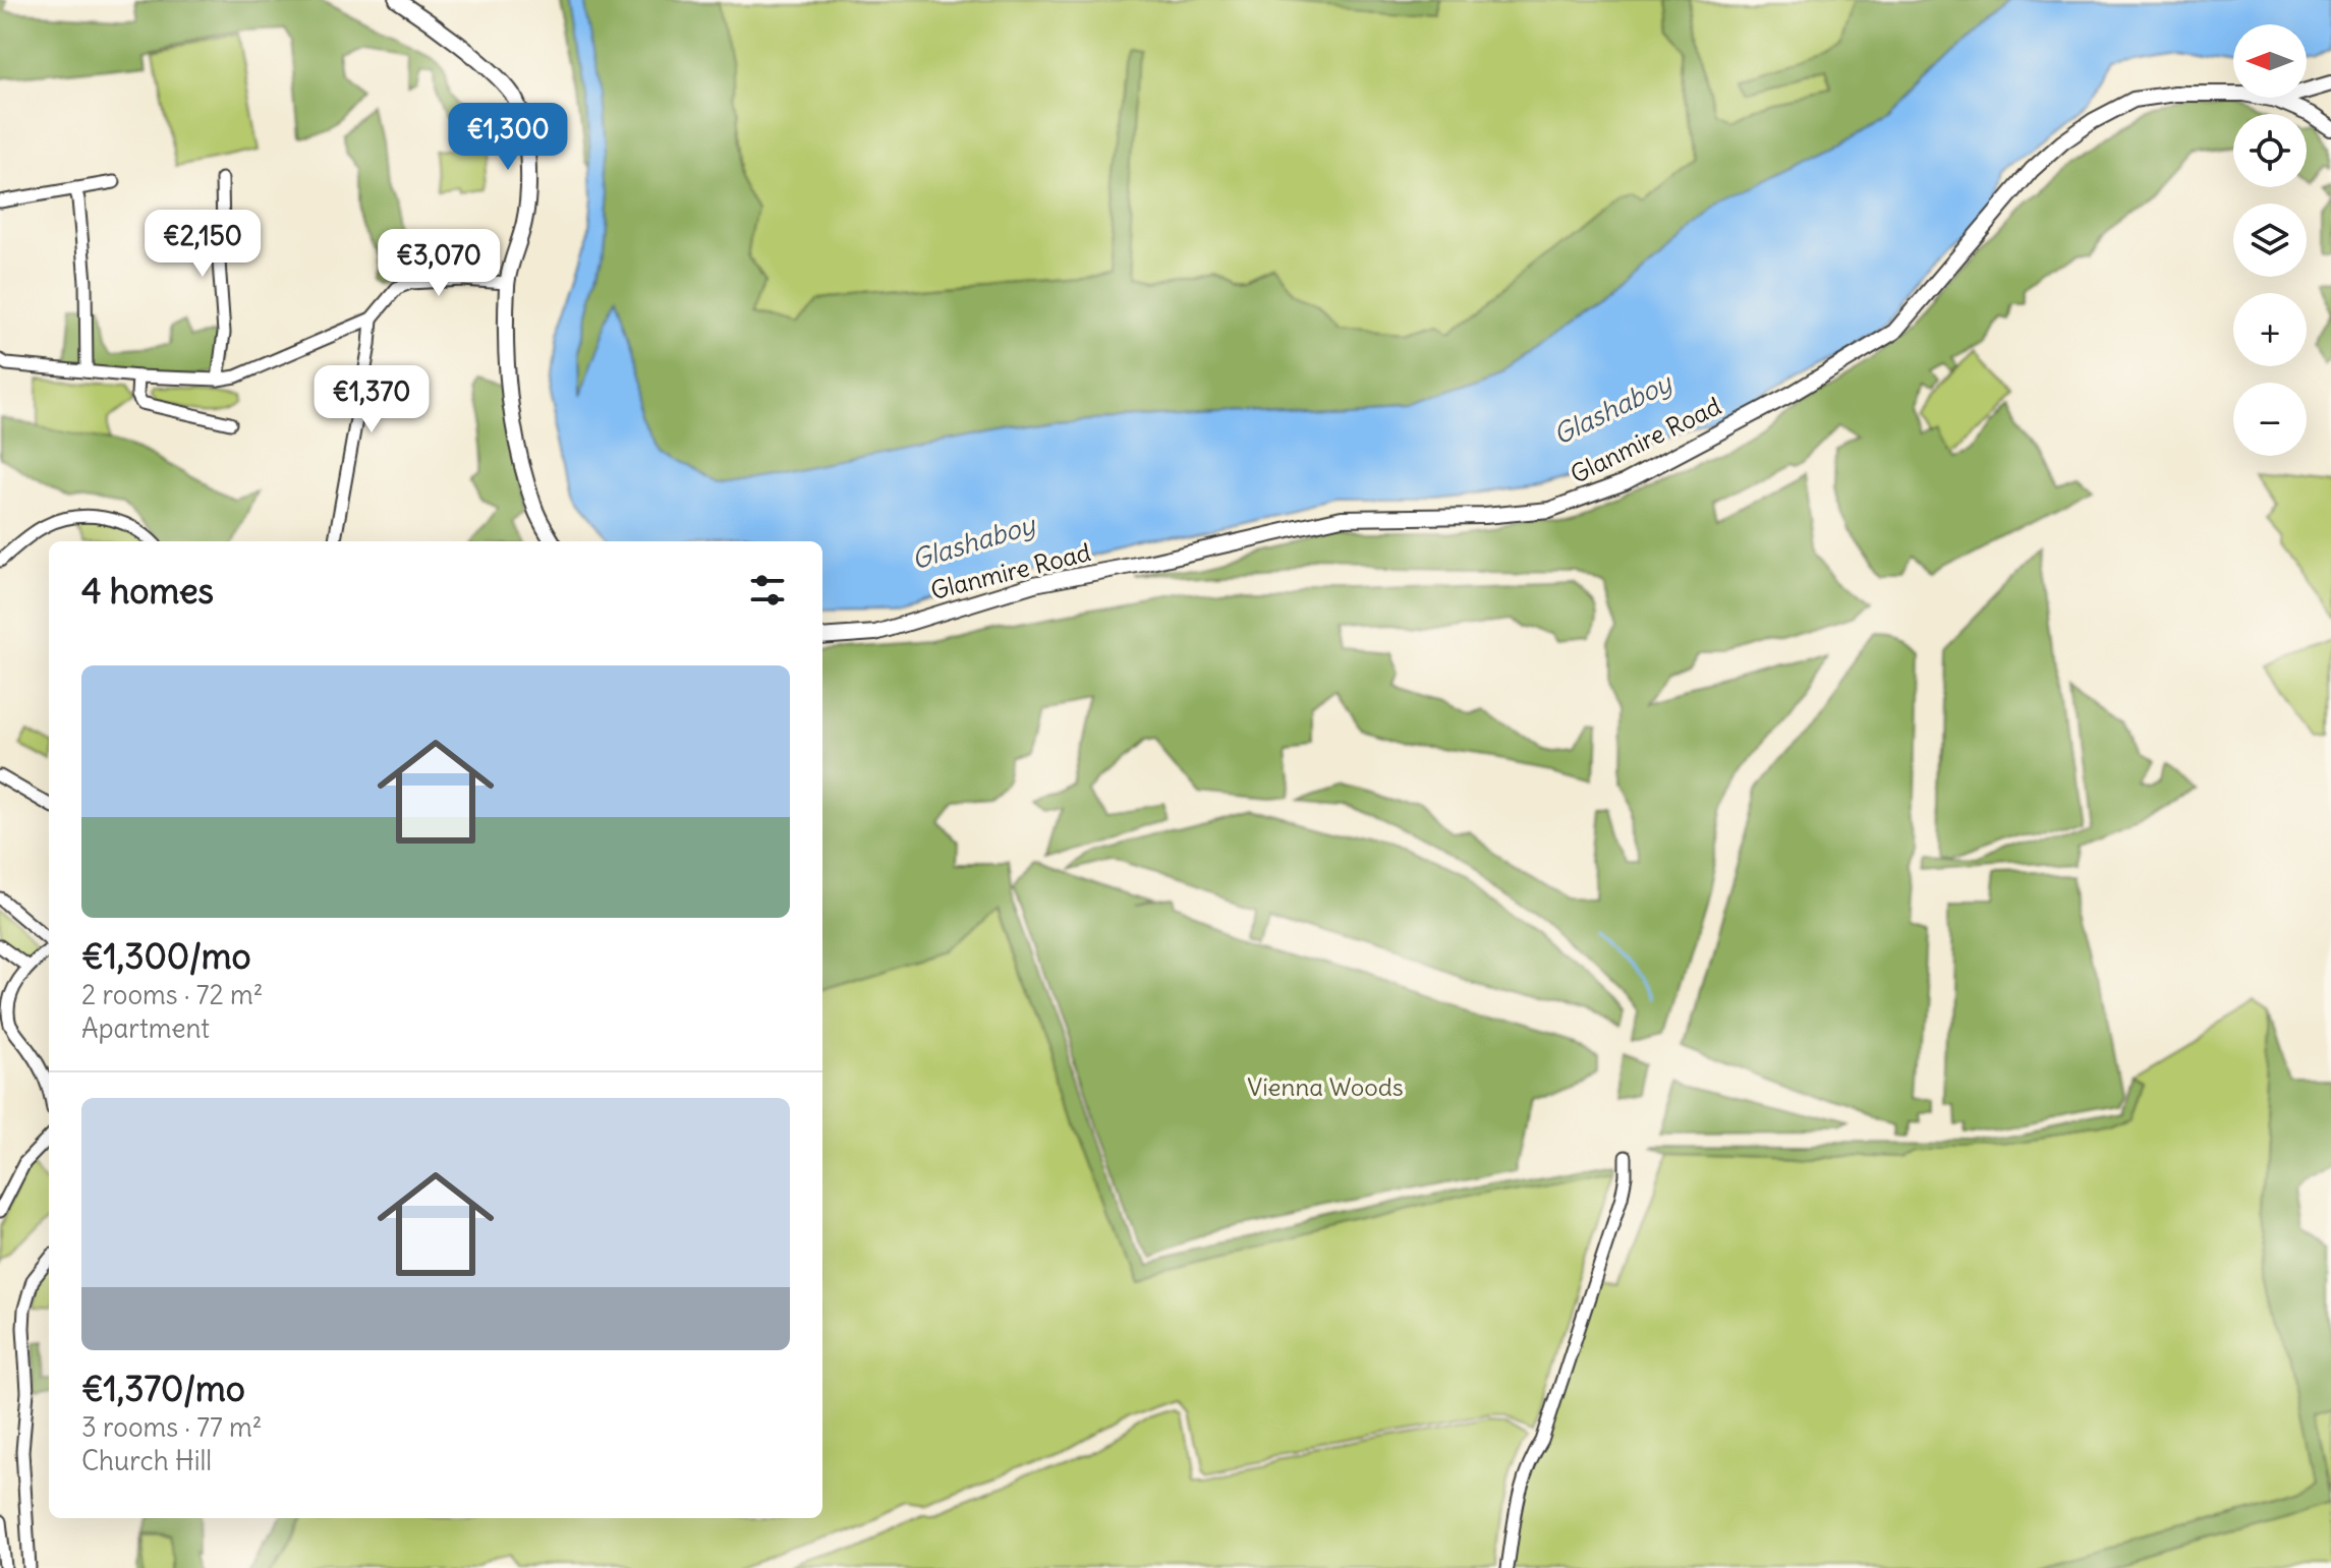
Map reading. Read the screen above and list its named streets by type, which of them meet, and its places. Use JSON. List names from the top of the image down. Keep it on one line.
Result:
{"streets":{"main road":["Glanmire Road"]},"water":["Glashaboy"],"parks":["Vienna Woods"],"north":"left","page":{"map_buttons":["+","−"],"price":["€1,300","€2,150","€3,070","€1,370"],"heading":"4 homes","list":[{"name":"€1,300/mo","note":"2 rooms · 72 m² · Apartment"},{"name":"€1,370/mo","note":"3 rooms · 77 m² · Church Hill"}]}}
